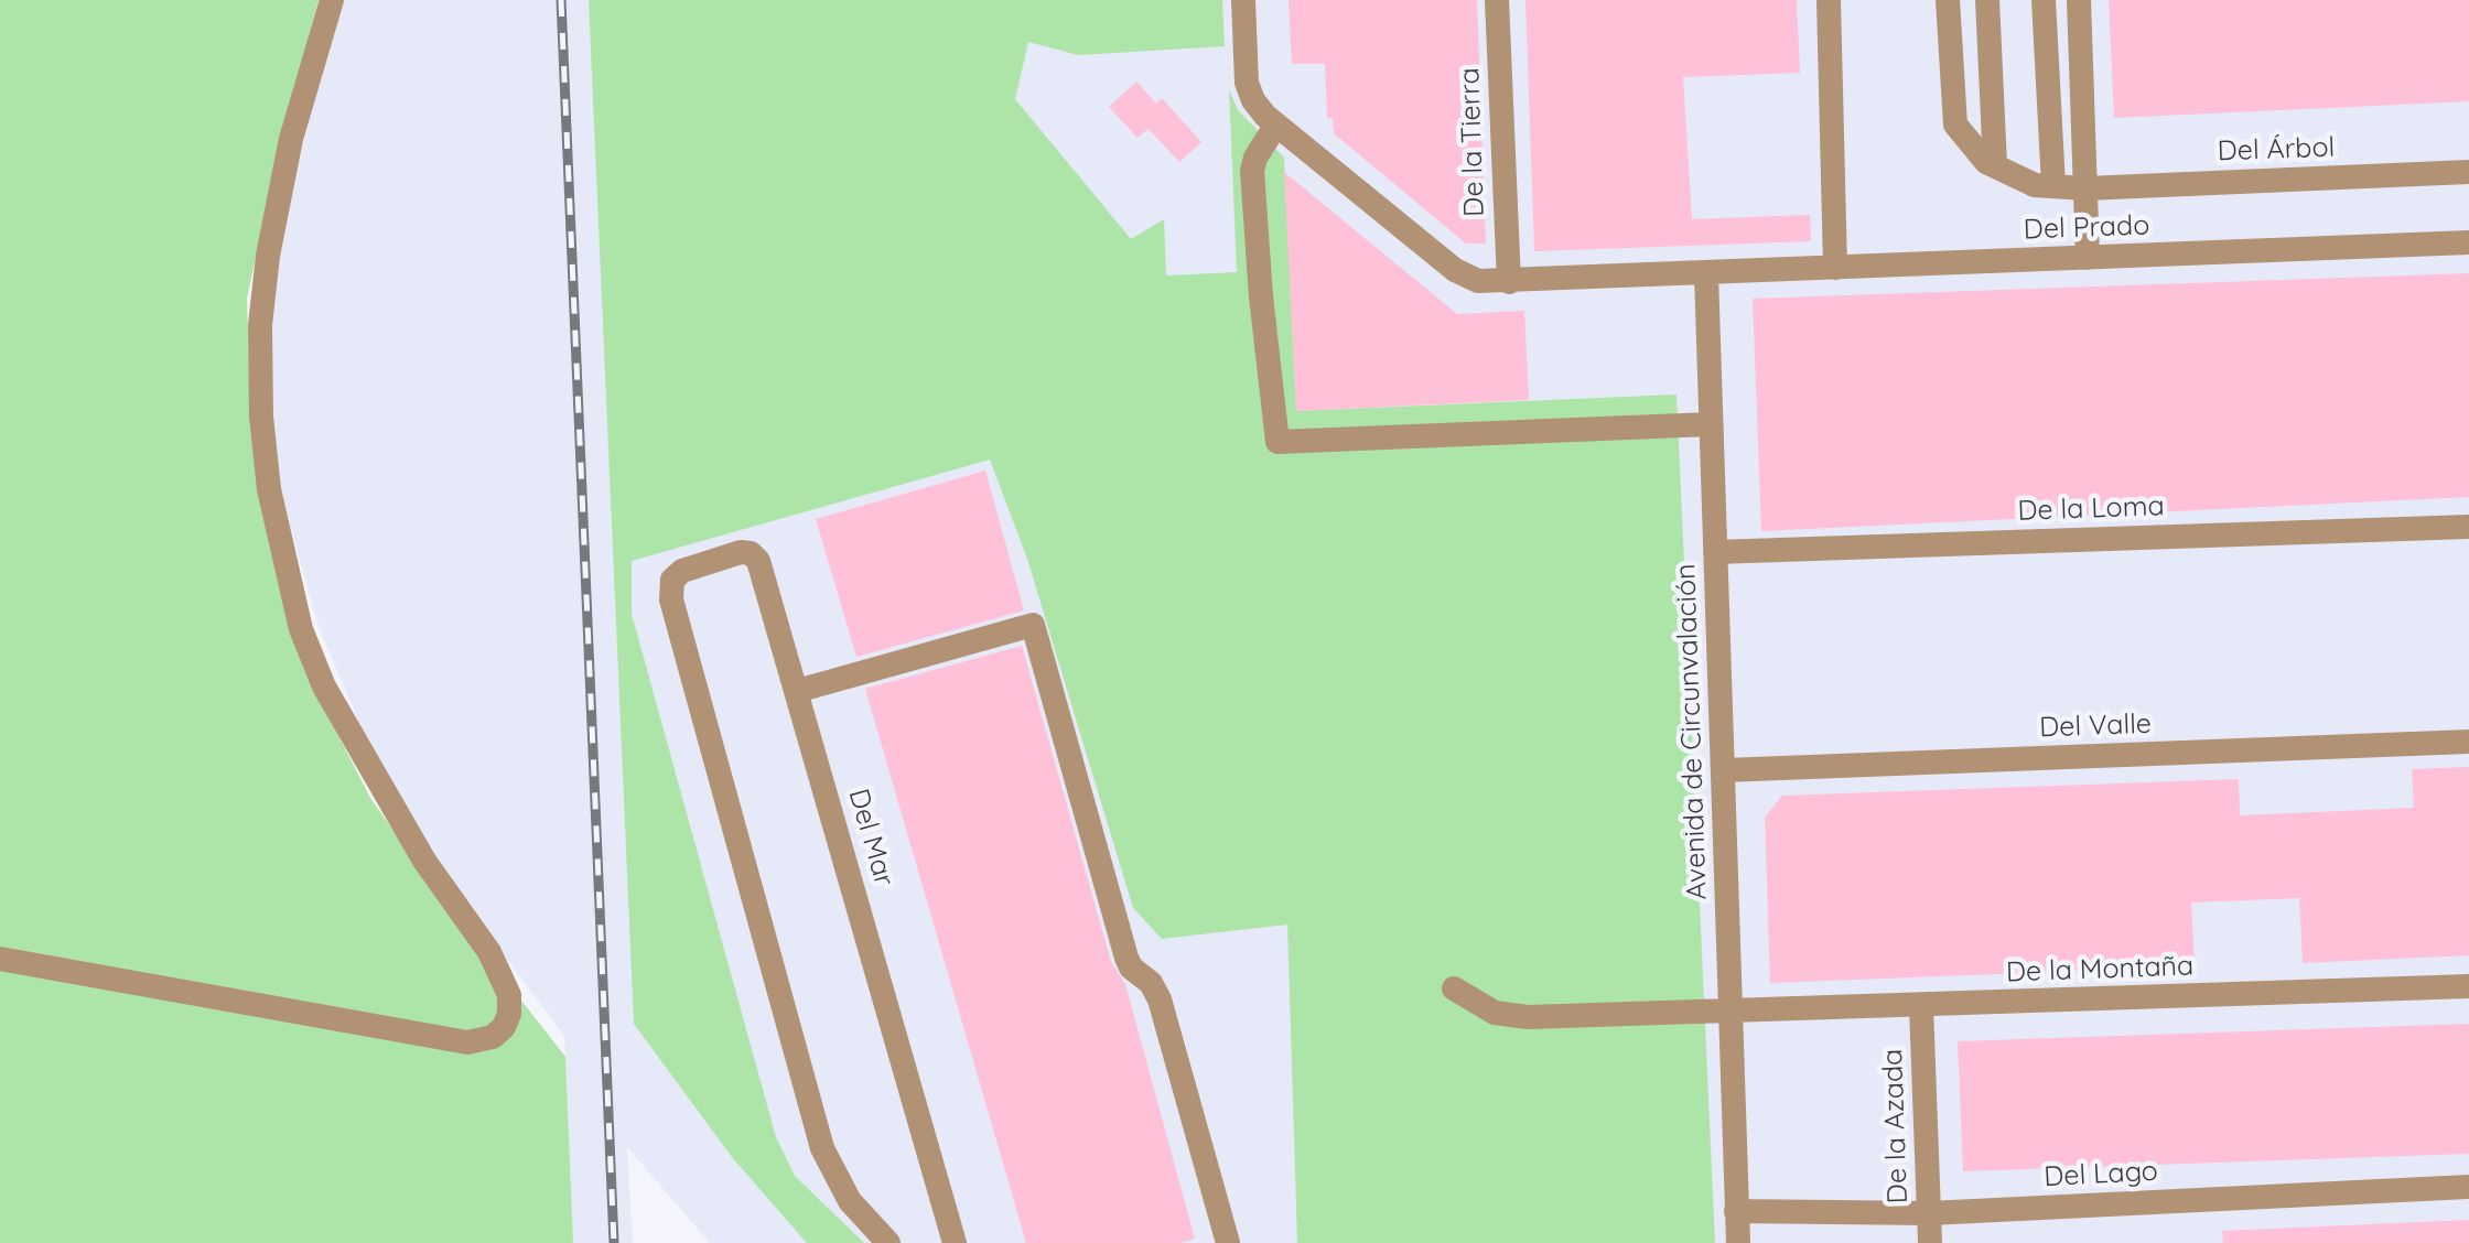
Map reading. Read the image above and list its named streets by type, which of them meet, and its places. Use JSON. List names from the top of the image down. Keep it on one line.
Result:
{"streets":{"street":["De la Tierra","Del Árbol","Del Prado","De la Loma","Del Valle","Avenida de Circunvalación","Del Mar","De la Montaña","De la Azada","Del Lago"]},"crossings":[["Del Prado","Avenida de Circunvalación"],["De la Loma","Avenida de Circunvalación"],["Del Valle","Avenida de Circunvalación"],["Avenida de Circunvalación","De la Montaña"],["Avenida de Circunvalación","Del Lago"],["De la Montaña","De la Azada"],["De la Azada","Del Lago"]]}
